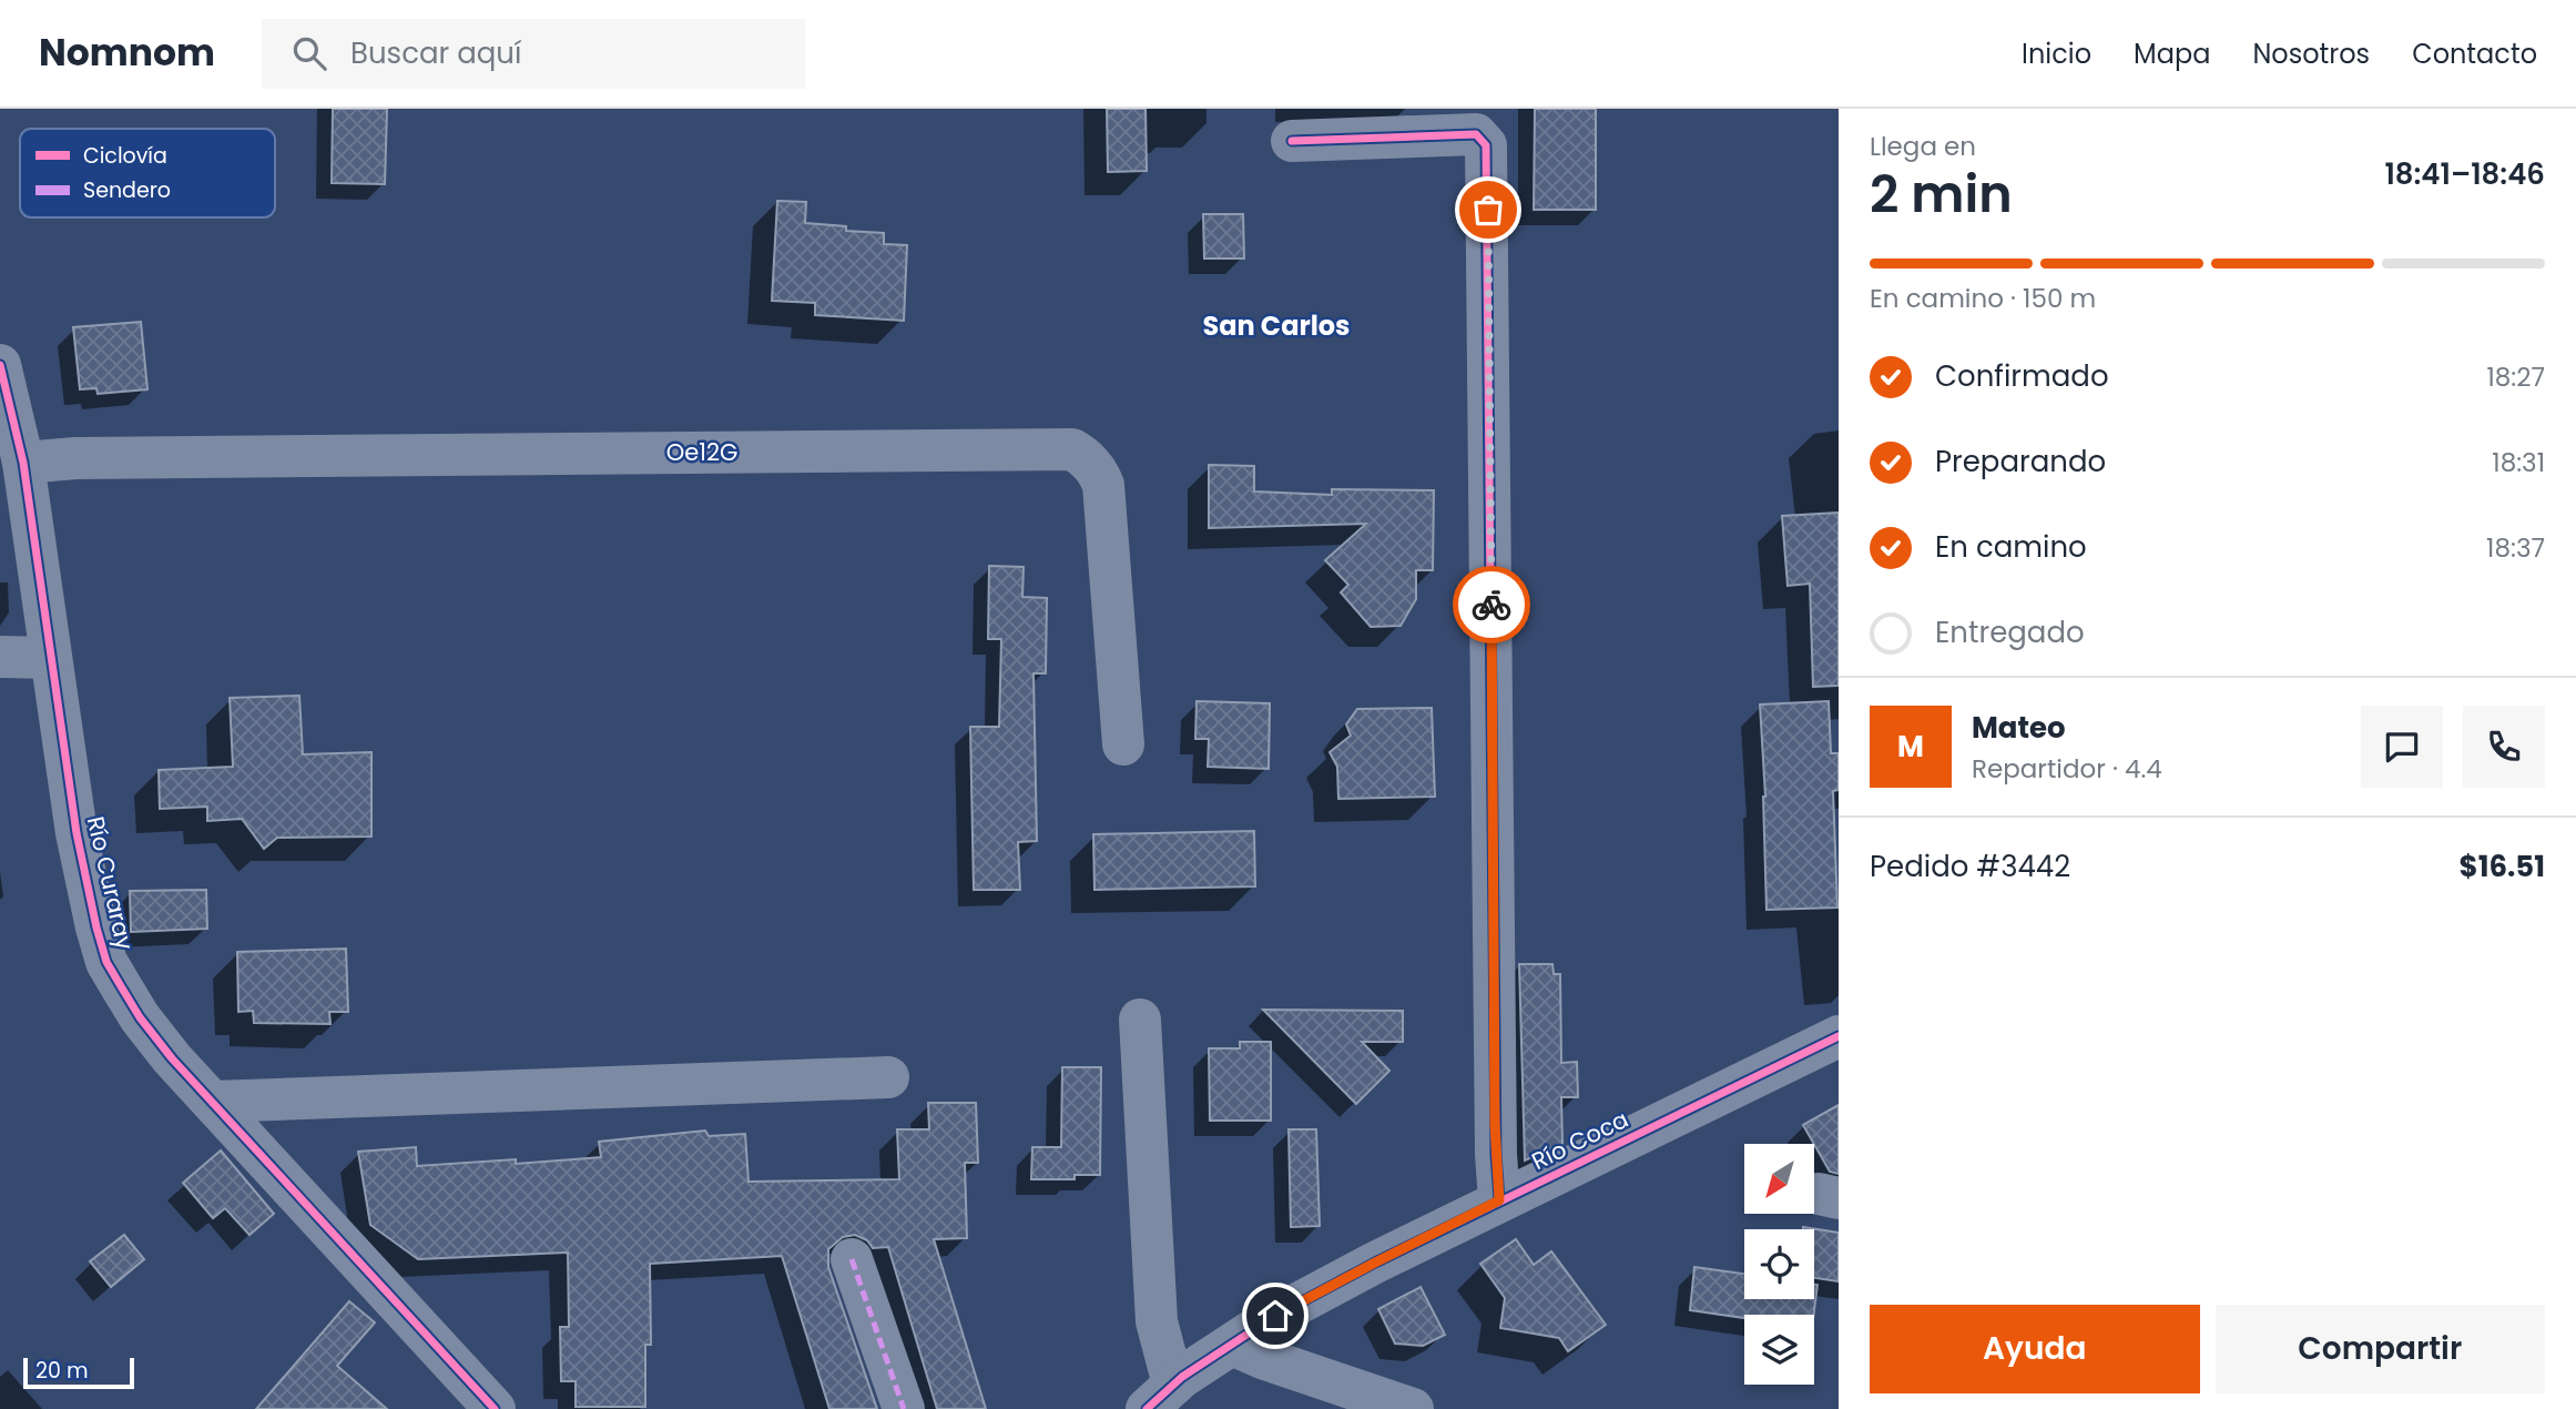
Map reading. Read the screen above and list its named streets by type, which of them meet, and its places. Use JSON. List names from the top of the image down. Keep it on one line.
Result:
{"streets":{"street":["Oe12G","Río Curaray","Río Coca"]},"crossings":[["Oe12G","Río Curaray"]],"districts":["San Carlos"],"legend":["Ciclovía","Sendero"],"scale_bar":"20 m","north":"bottom left","page":{"header":"Nomnom","search":"Buscar aquí","nav":["Inicio","Mapa","Nosotros","Contacto"],"heading":["2 min","Llega en","18:41–18:46"],"panel":["Mateo","Repartidor · 4.4","Pedido #3442","$16.51"],"bar":"En camino · 150 m","list":[["Confirmado","18:27"],["Preparando","18:31"],["En camino","18:37"],"Entregado"],"round":"M","buttons":["Ayuda","Compartir"],"scale":"20 m"}}
